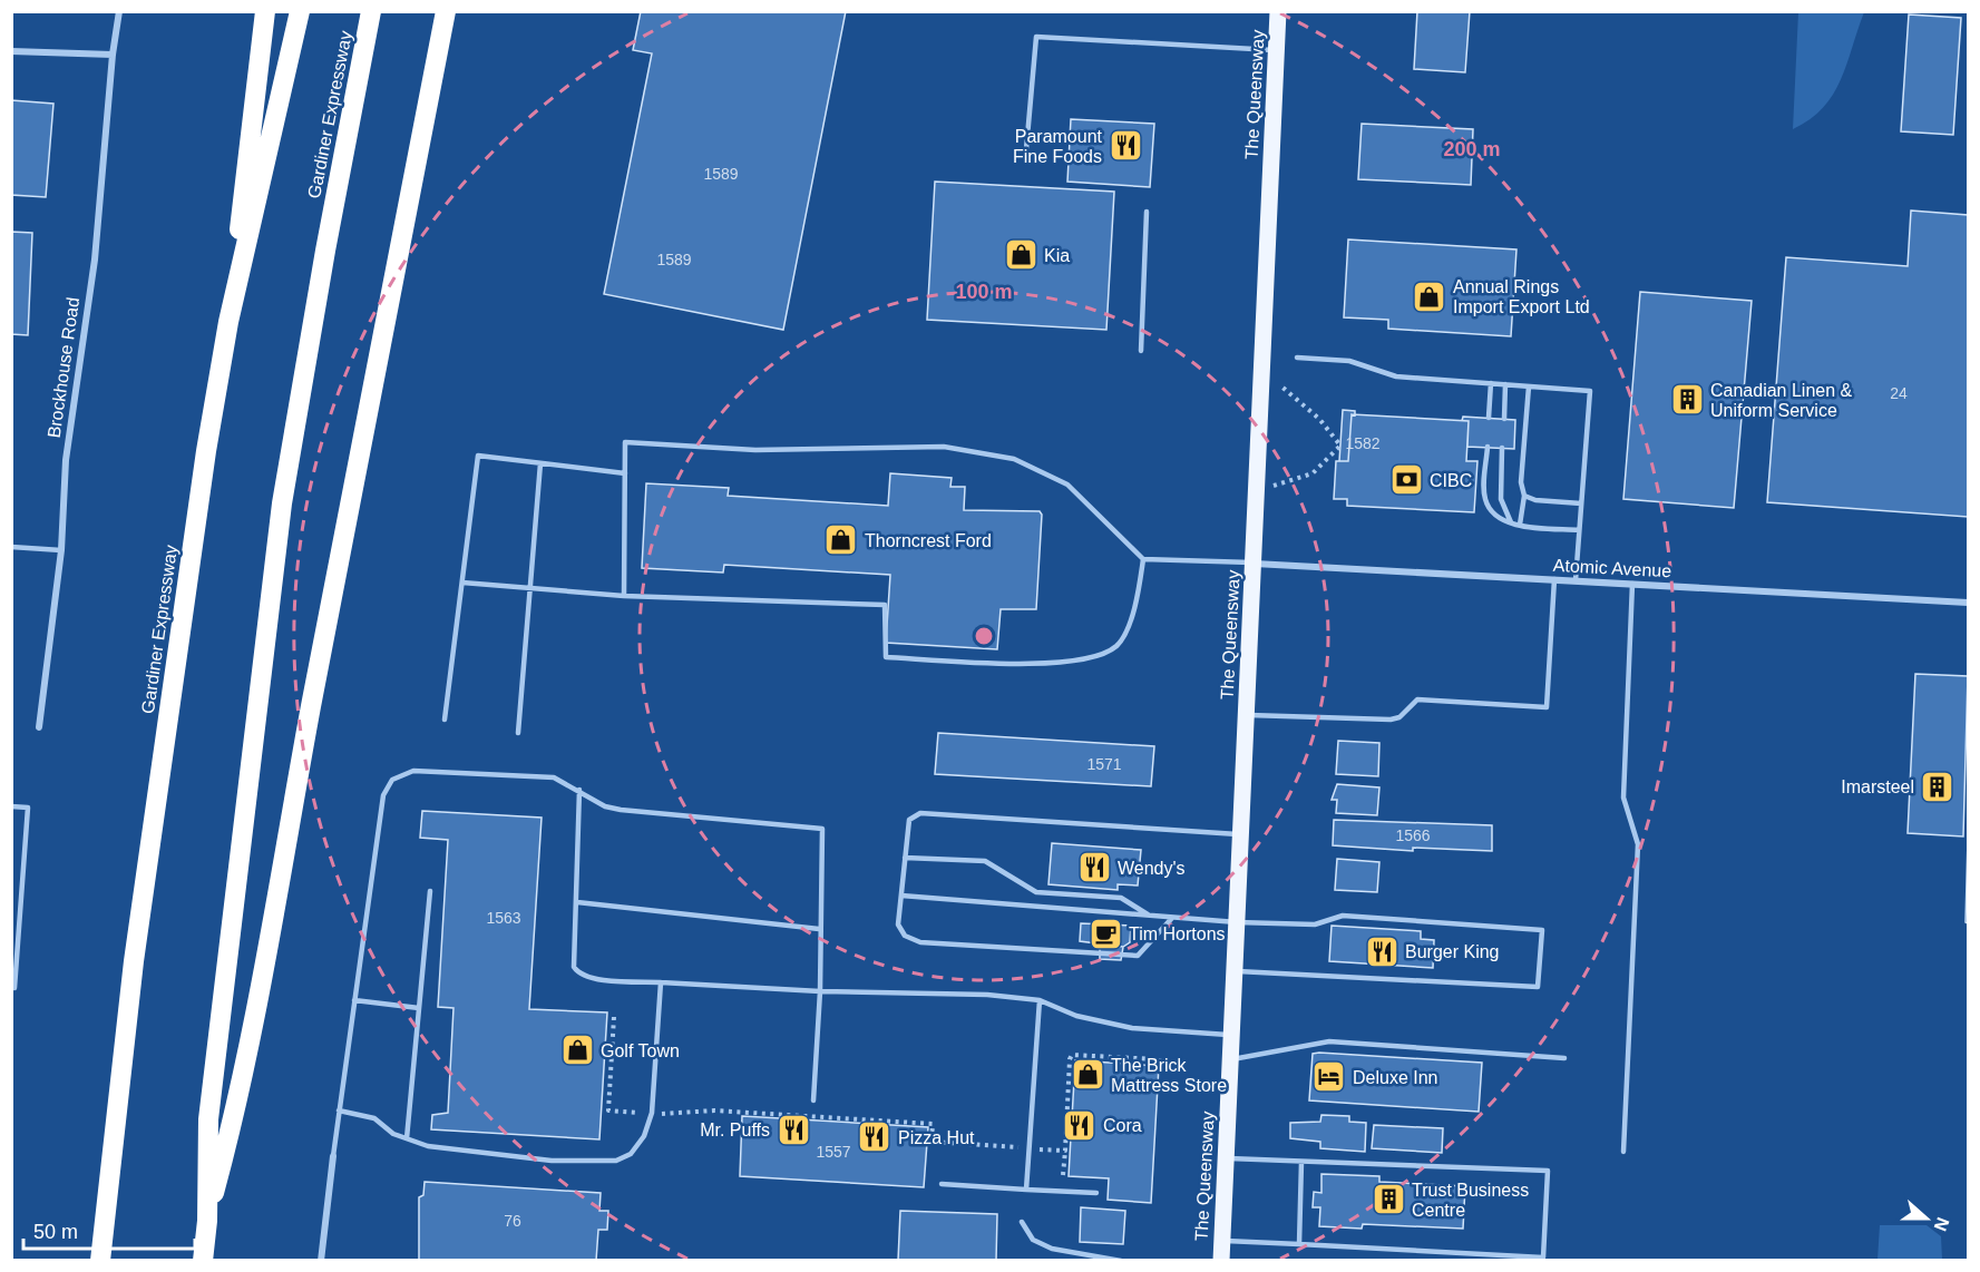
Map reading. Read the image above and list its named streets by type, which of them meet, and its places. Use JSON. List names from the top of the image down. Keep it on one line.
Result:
{"streets":{"highway":["Gardiner Expressway"],"main road":["The Queensway"],"street":["Brockhouse Road","Atomic Avenue"]},"crossings":[["The Queensway","Atomic Avenue"]],"places":{"restaurant":["Paramount Fine Foods","Wendy's","Burger King","Cora","Mr. Puffs","Pizza Hut"],"shop":["Kia","Annual Rings Import Export Ltd","Thorncrest Ford","Golf Town","The Brick Mattress Store"],"building":["Canadian Linen & Uniform Service","Imarsteel","Trust Business Centre"],"bank":["CIBC"],"cafe":["Tim Hortons"],"hotel":["Deluxe Inn"]},"house_numbers":["1589","1589","24","1582","1571","1566","1563","1557","76"],"scale_bar":"50 m","north":"right","rings":["200 m","100 m"]}
